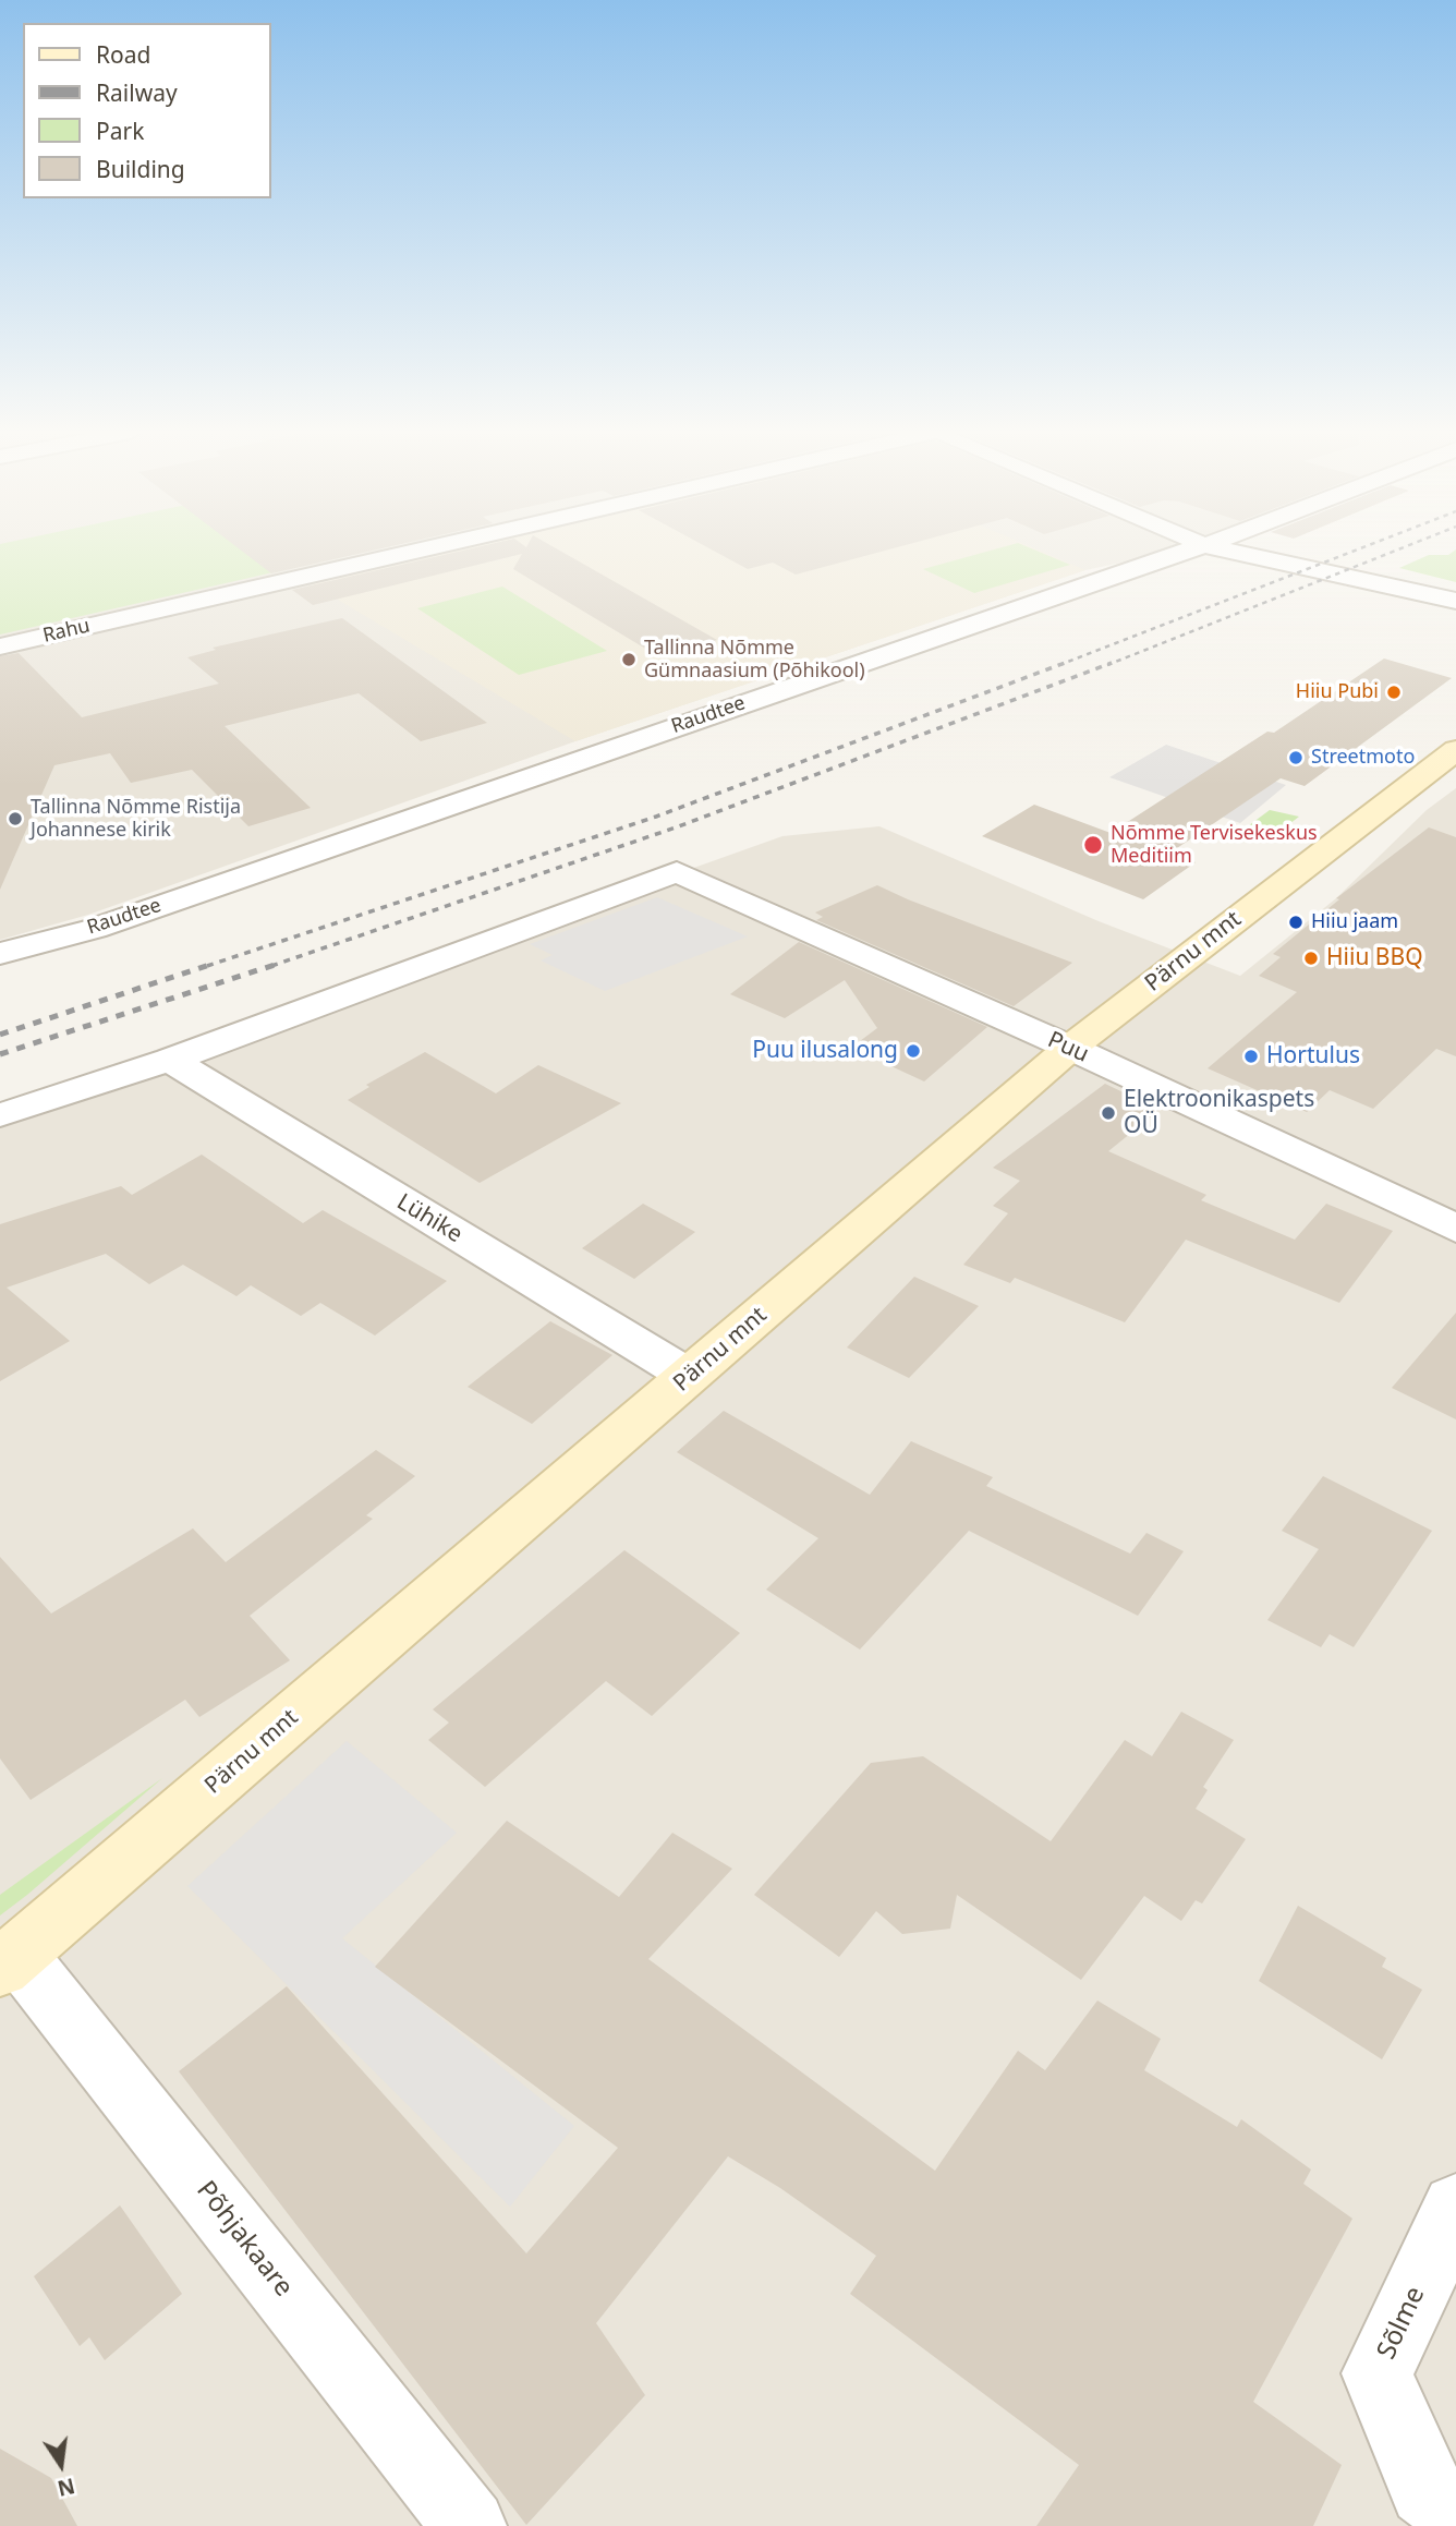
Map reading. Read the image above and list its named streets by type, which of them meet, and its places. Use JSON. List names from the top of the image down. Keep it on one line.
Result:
{"streets":{"main road":["Pärnu mnt"],"street":["Rahu","Raudtee","Puu","Lühike","Põhjakaare","Sõlme"]},"crossings":[["Pärnu mnt","Puu"],["Pärnu mnt","Lühike"],["Pärnu mnt","Põhjakaare"],["Puu","Lühike"]],"places":["Tallinna Nõmme Gümnaasium (Põhikool)","Hiiu Pubi","Streetmoto","Tallinna Nõmme Ristija Johannese kirik","Nõmme Tervisekeskus Meditiim","Hiiu jaam","Hiiu BBQ","Puu ilusalong","Hortulus","Elektroonikaspets OÜ"],"legend":["Road","Railway","Park","Building"],"north":"bottom"}
